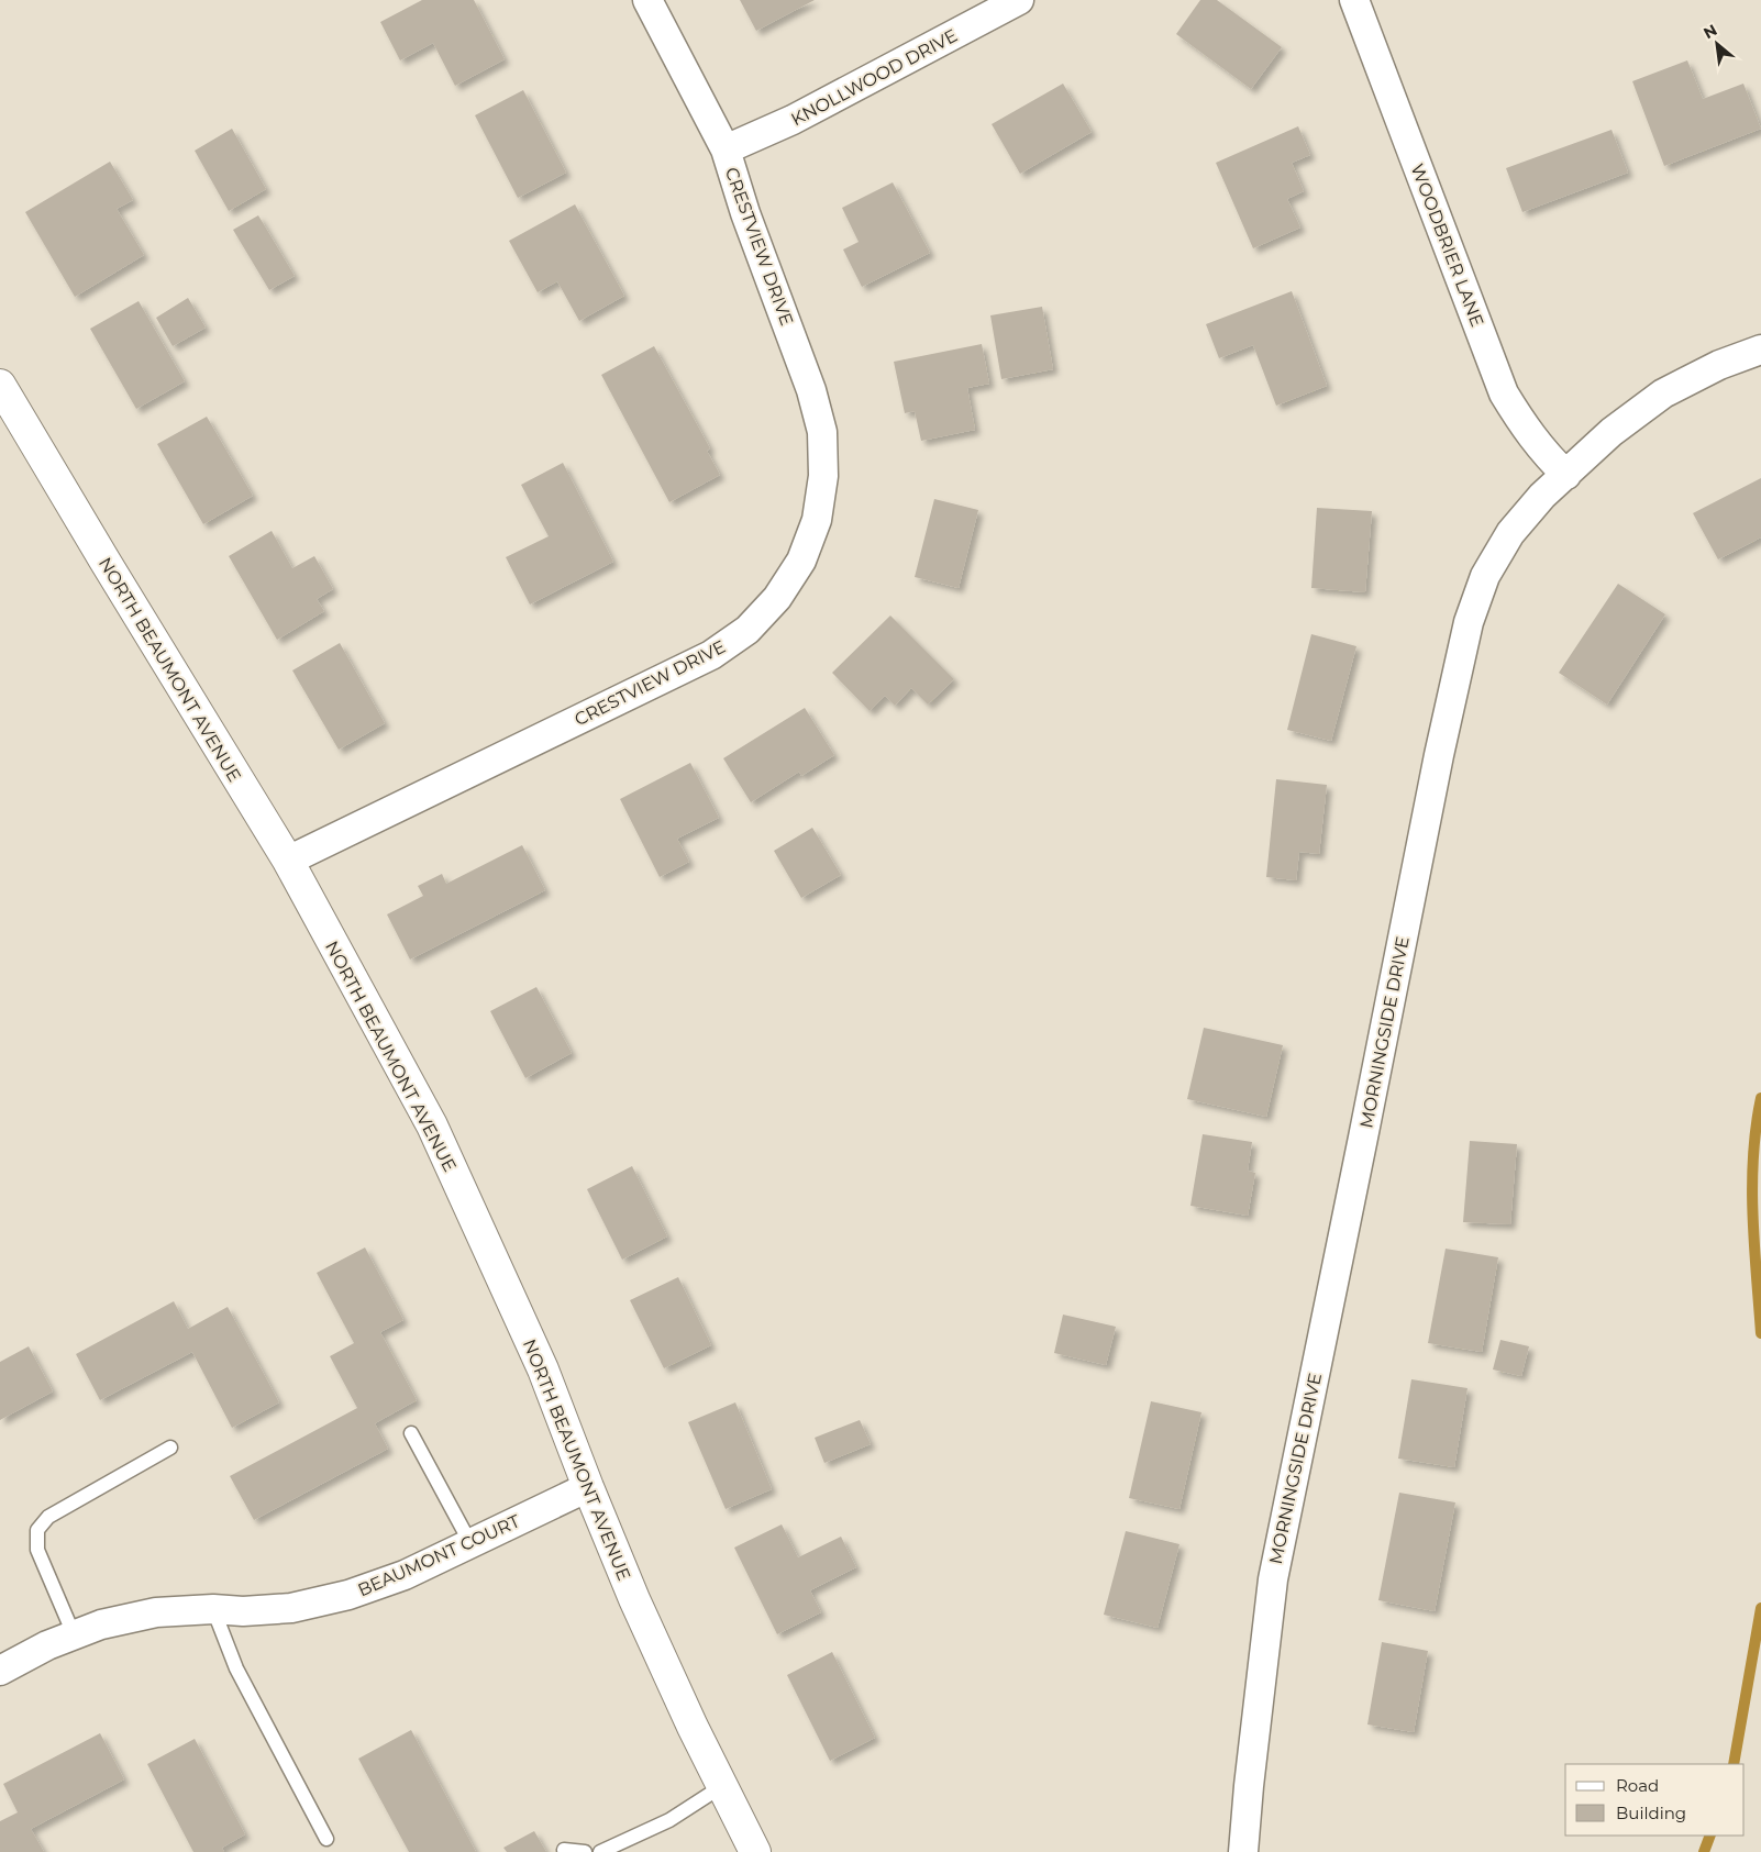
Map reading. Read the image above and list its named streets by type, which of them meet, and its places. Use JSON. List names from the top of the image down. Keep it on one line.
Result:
{"streets":{"street":["KNOLLWOOD DRIVE","WOODBRIER LANE","CRESTVIEW DRIVE","NORTH BEAUMONT AVENUE","MORNINGSIDE DRIVE","BEAUMONT COURT"]},"crossings":[["KNOLLWOOD DRIVE","CRESTVIEW DRIVE"],["WOODBRIER LANE","MORNINGSIDE DRIVE"],["CRESTVIEW DRIVE","NORTH BEAUMONT AVENUE"],["NORTH BEAUMONT AVENUE","BEAUMONT COURT"]],"legend":["Road","Building"],"north":"top left"}
